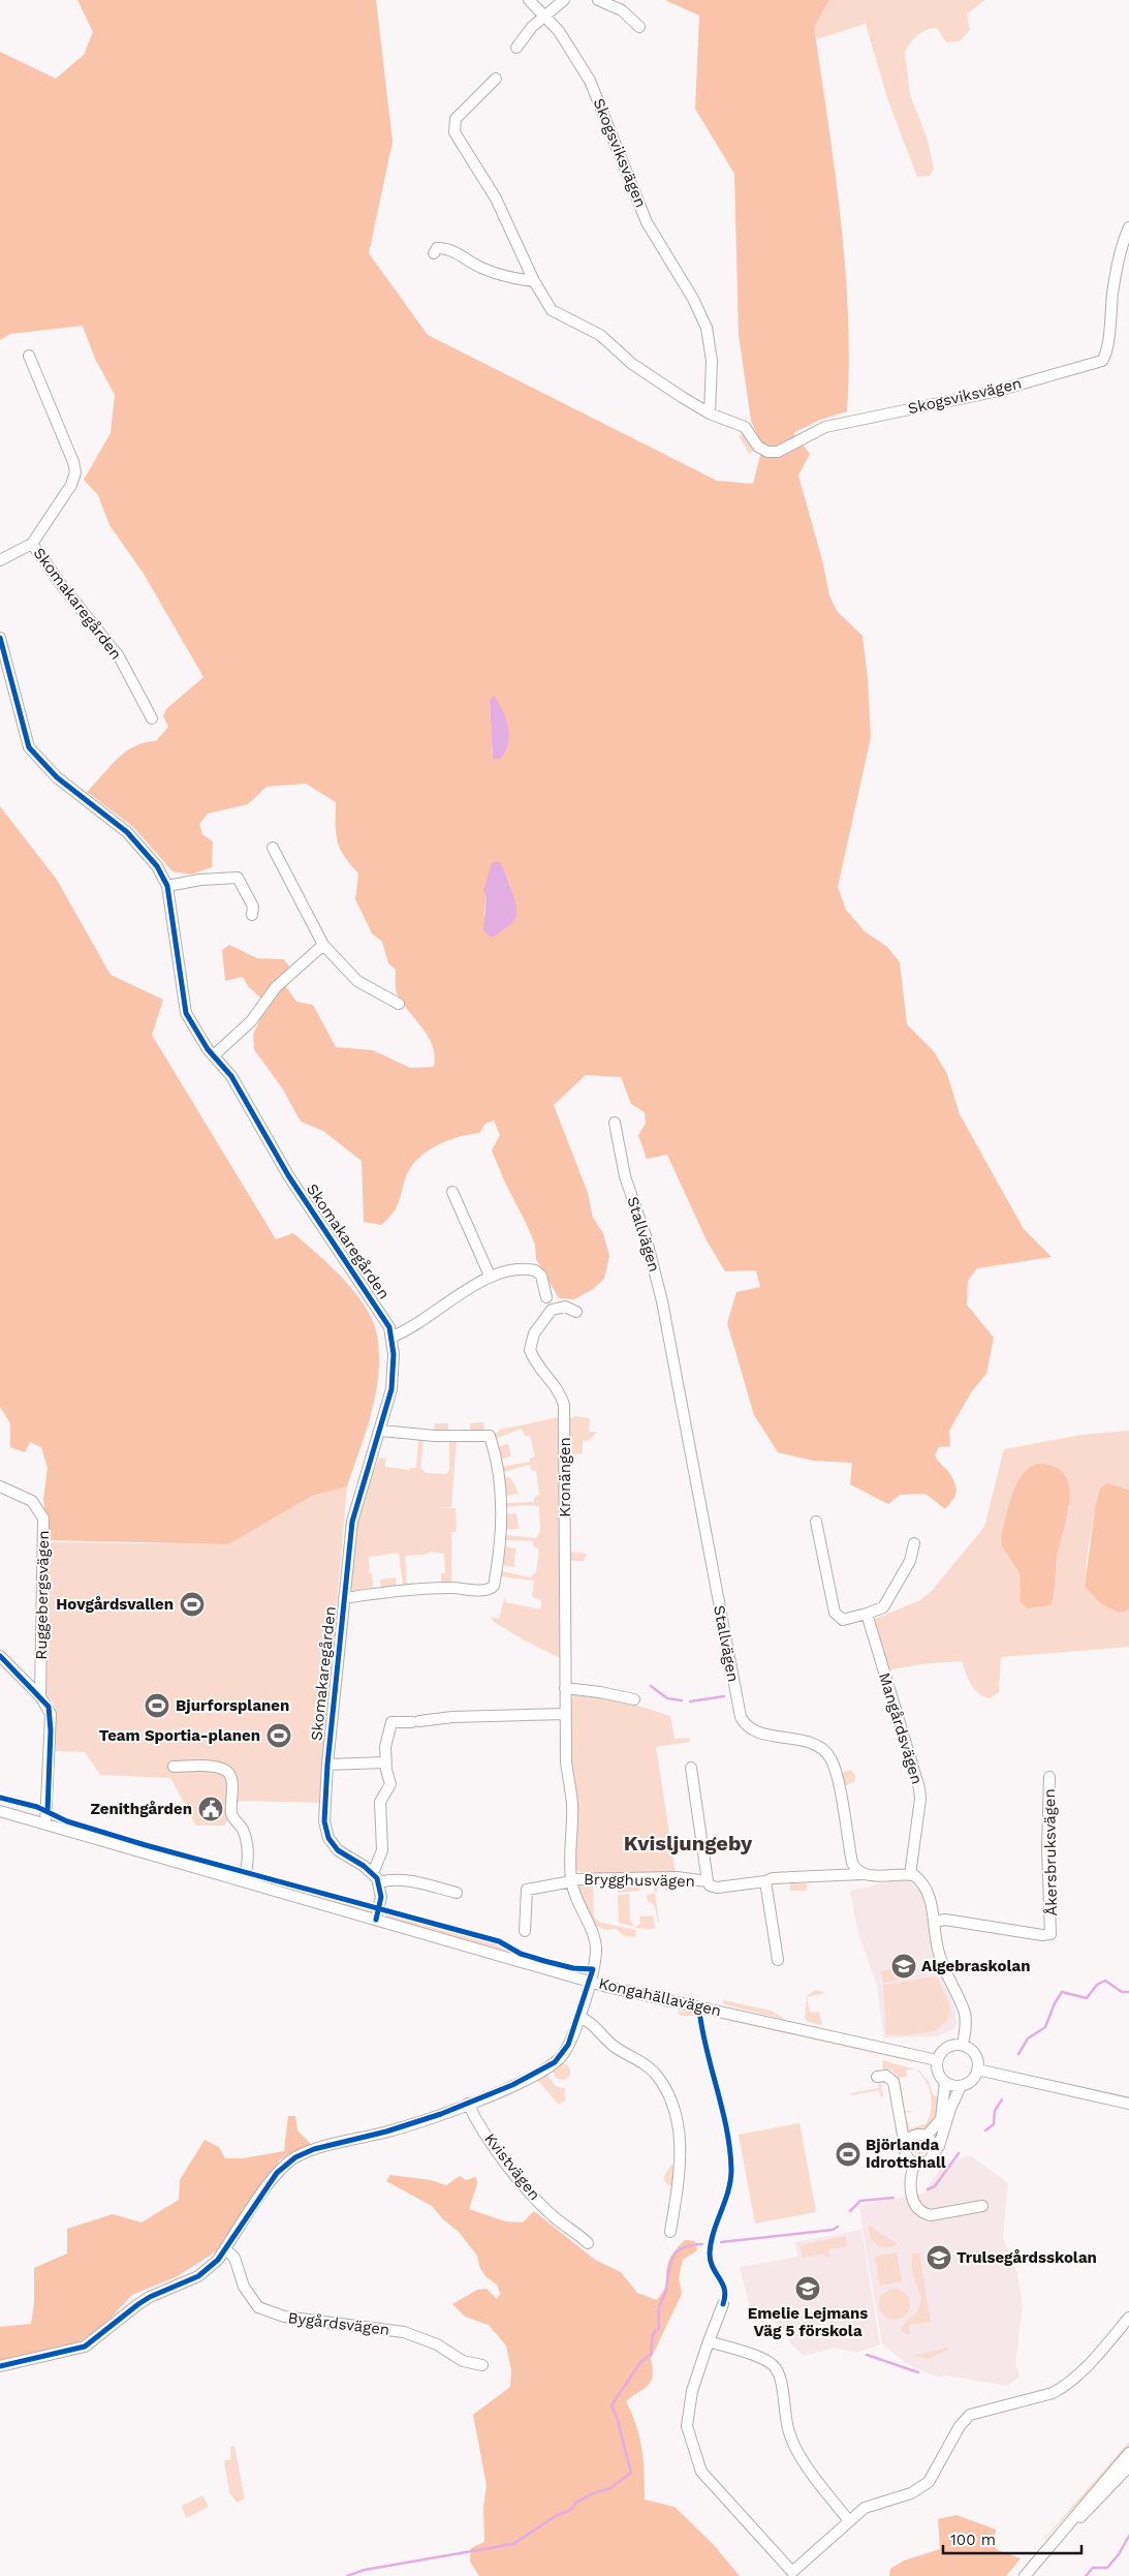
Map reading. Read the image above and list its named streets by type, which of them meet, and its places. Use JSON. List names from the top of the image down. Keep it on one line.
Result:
{"streets":{"street":["Skogsviksvägen","Skomakaregården","Stallvägen","Kronängen","Ruggebergsvägen","Mangårdsvägen","Åkersbruksvägen","Brygghusvägen","Kongahällavägen","Kvistvägen","Bygårdsvägen"]},"crossings":[["Stallvägen","Brygghusvägen"],["Kronängen","Brygghusvägen"],["Kronängen","Kongahällavägen"],["Kronängen","Kvistvägen"],["Kronängen","Bygårdsvägen"]],"districts":["Kvisljungeby"],"places":{"sports":["Hovgårdsvallen","Bjurforsplanen","Team Sportia-planen","Björlanda Idrottshall"],"public building":["Zenithgården"],"school or university":["Algebraskolan","Trulsegårdsskolan","Emelie Lejmans Väg 5 förskola"]},"scale_bar":"100 m"}
